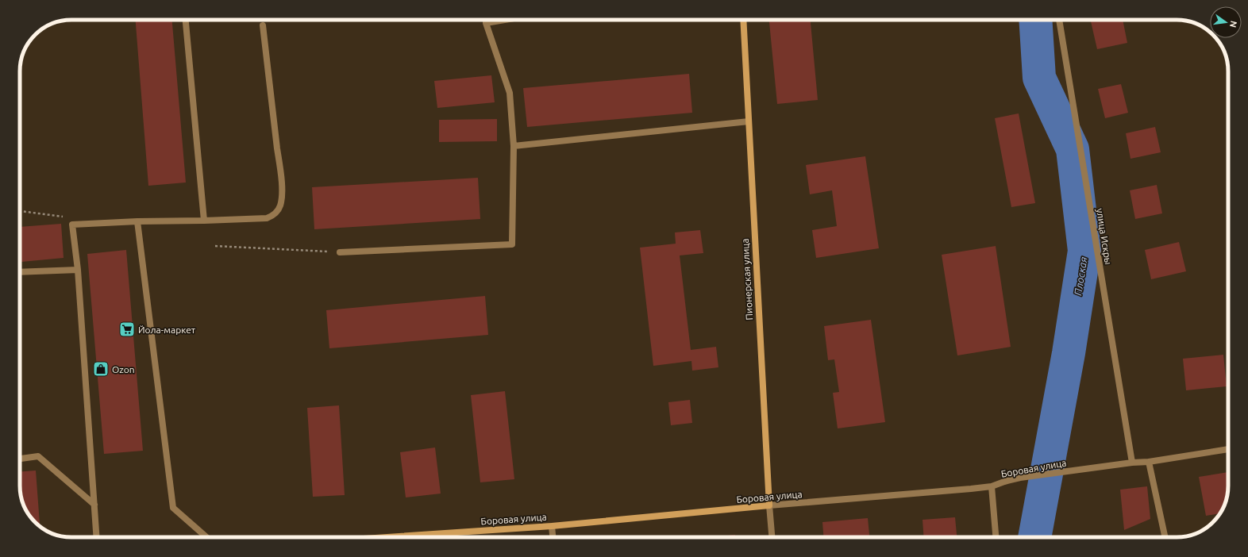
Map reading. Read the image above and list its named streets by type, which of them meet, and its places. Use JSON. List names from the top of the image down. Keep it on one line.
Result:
{"streets":{"street":["улица Искры","Пионерская улица","Боровая улица"]},"crossings":[["улица Искры","Боровая улица"],["Пионерская улица","Боровая улица"]],"water":["Плоская"],"places":{"supermarket":["Йола-маркет"],"shop":["Ozon"]},"north":"right"}
